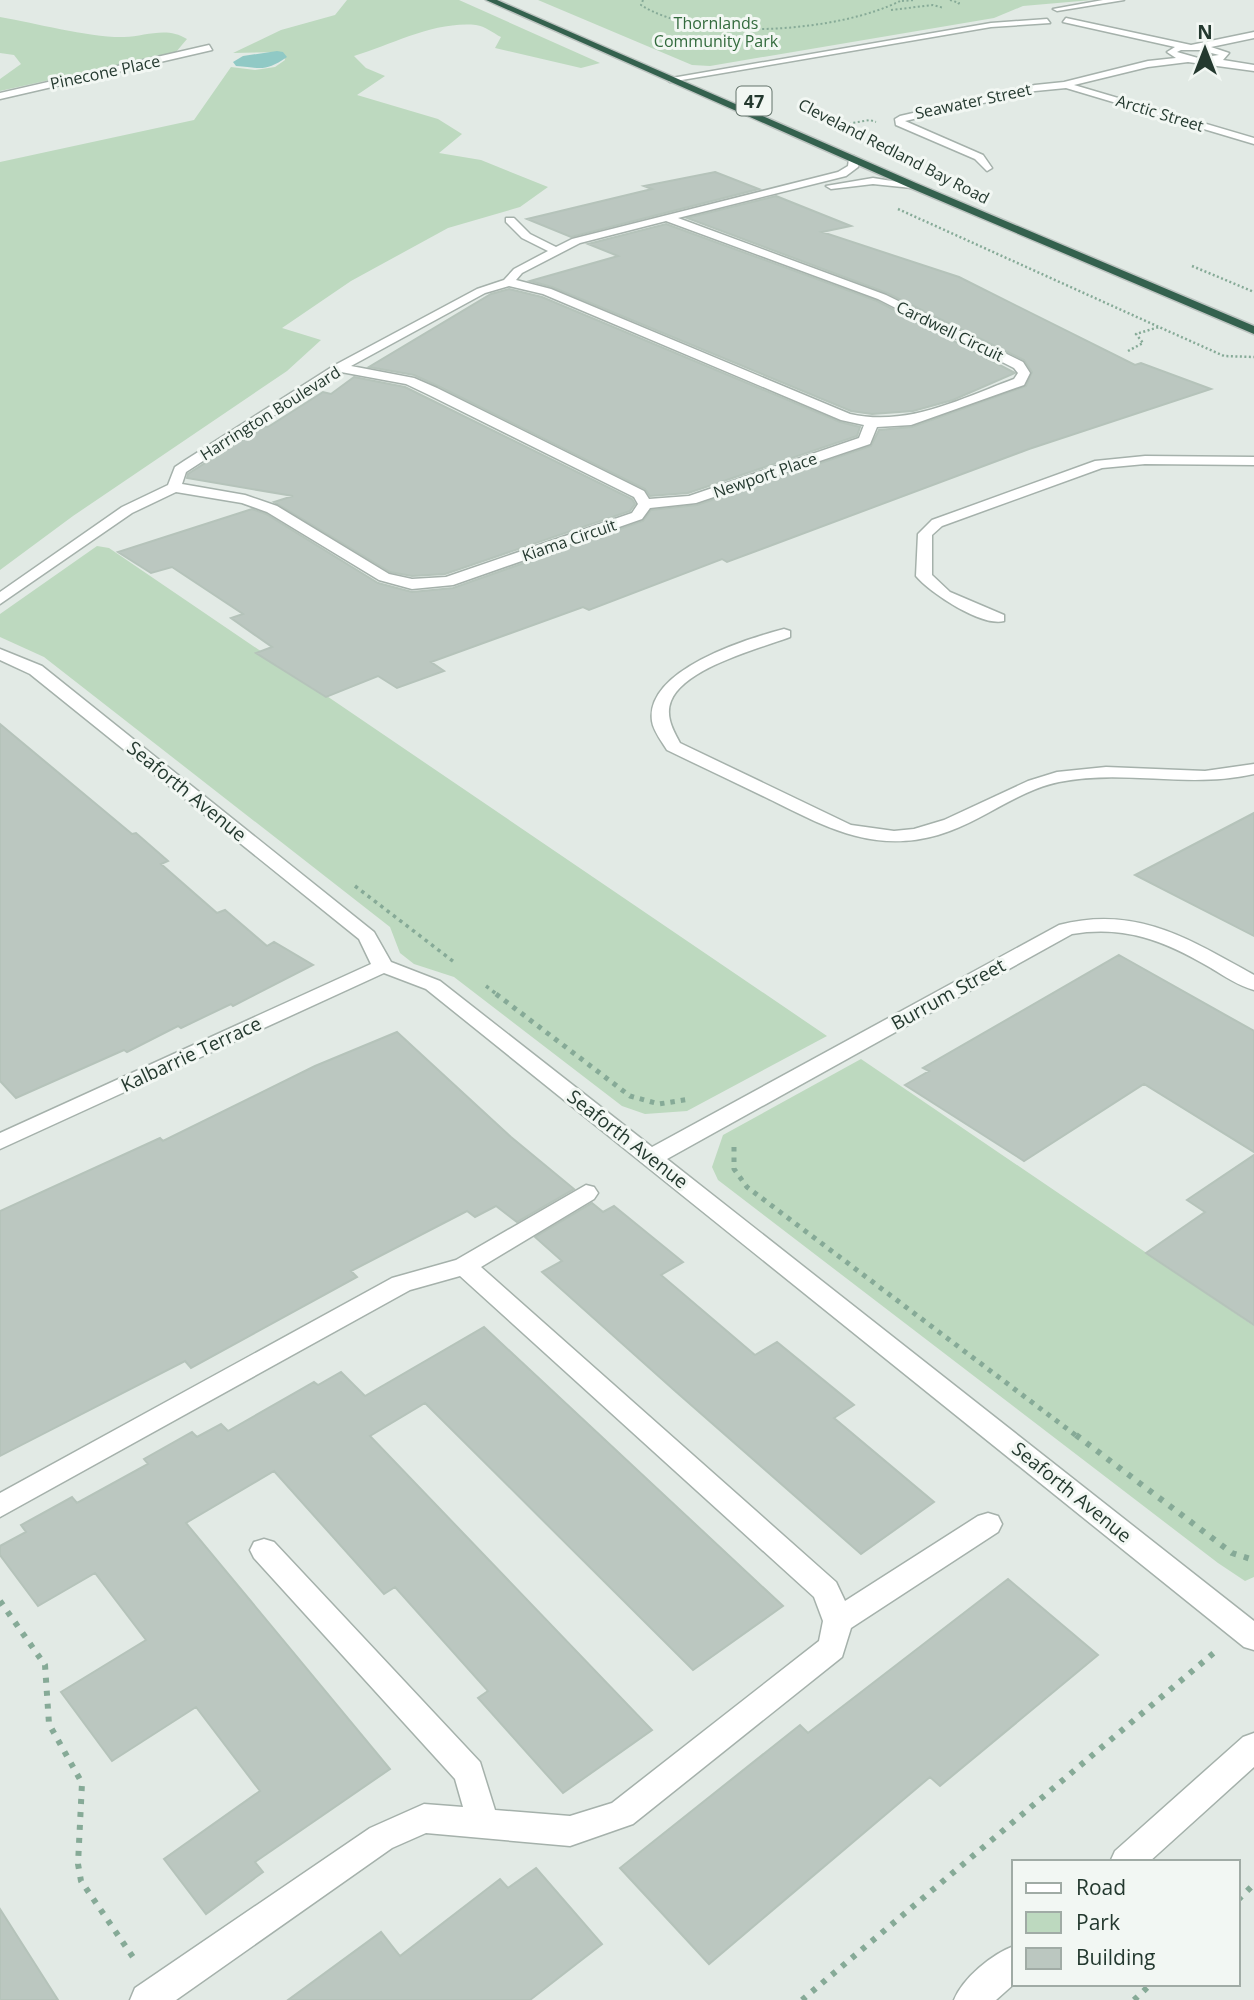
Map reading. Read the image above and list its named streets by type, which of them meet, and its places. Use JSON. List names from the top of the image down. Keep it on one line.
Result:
{"streets":{"highway":["47","Cleveland Redland Bay Road"],"street":["Pinecone Place","Seawater Street","Arctic Street","Cardwell Circuit","Harrington Boulevard","Newport Place","Kiama Circuit","Seaforth Avenue","Burrum Street","Kalbarrie Terrace"]},"crossings":[["Seawater Street","Arctic Street"],["Cleveland Redland Bay Road","Harrington Boulevard"],["Cardwell Circuit","Harrington Boulevard"],["Cardwell Circuit","Newport Place"],["Harrington Boulevard","Kiama Circuit"],["Newport Place","Kiama Circuit"],["Seaforth Avenue","Burrum Street"],["Seaforth Avenue","Kalbarrie Terrace"]],"parks":["Thornlands Community Park"],"legend":["Road","Park","Building"],"north":"top"}
